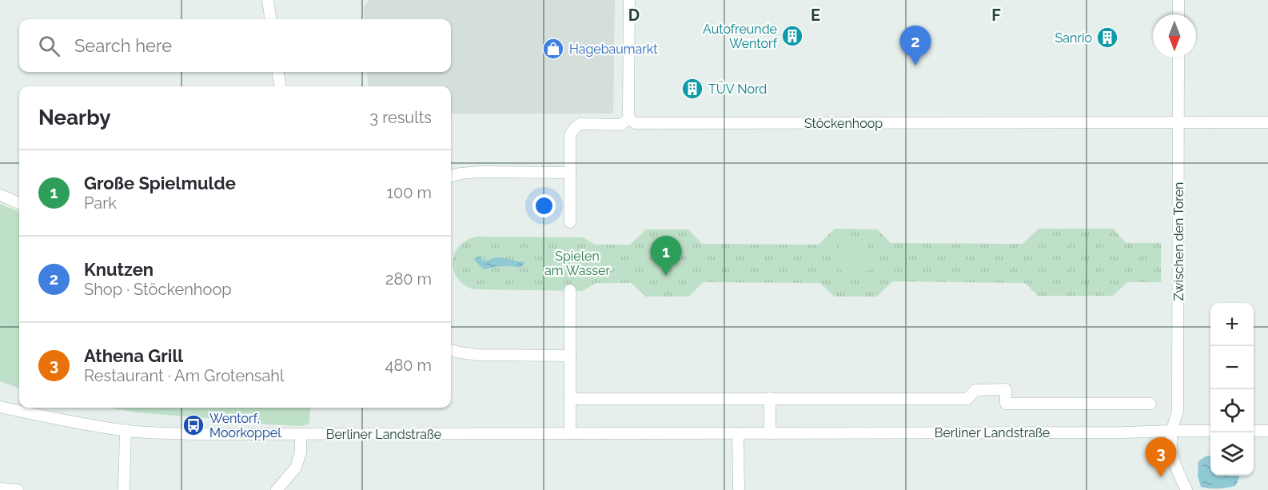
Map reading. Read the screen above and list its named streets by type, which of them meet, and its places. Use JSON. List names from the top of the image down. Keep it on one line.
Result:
{"streets":{"street":["Stöckenhoop","Zwischen den Toren","Berliner Landstraße"]},"crossings":[["Stöckenhoop","Zwischen den Toren"],["Zwischen den Toren","Berliner Landstraße"]],"parks":["Spielen am Wasser"],"places":{"building":["Autofreunde Wentorf","Sanrio","TÜV Nord"],"shop":["Hagebaumarkt"],"bus stop":["Wentorf, Moorkoppel"]},"north":"bottom","page":{"search":"Search here","pins":["2","1","3"],"heading":["Nearby","3 results"],"list":[{"mark":"1","name":"Große Spielmulde","note":"Park","value":"100 m"},{"mark":"2","name":"Knutzen","note":"Shop · Stöckenhoop","value":"280 m"},{"mark":"3","name":"Athena Grill","note":"Restaurant · Am Grotensahl","value":"480 m"}],"map_buttons":["+","−"]},"grid":{"columns":["D","E","F"]}}
